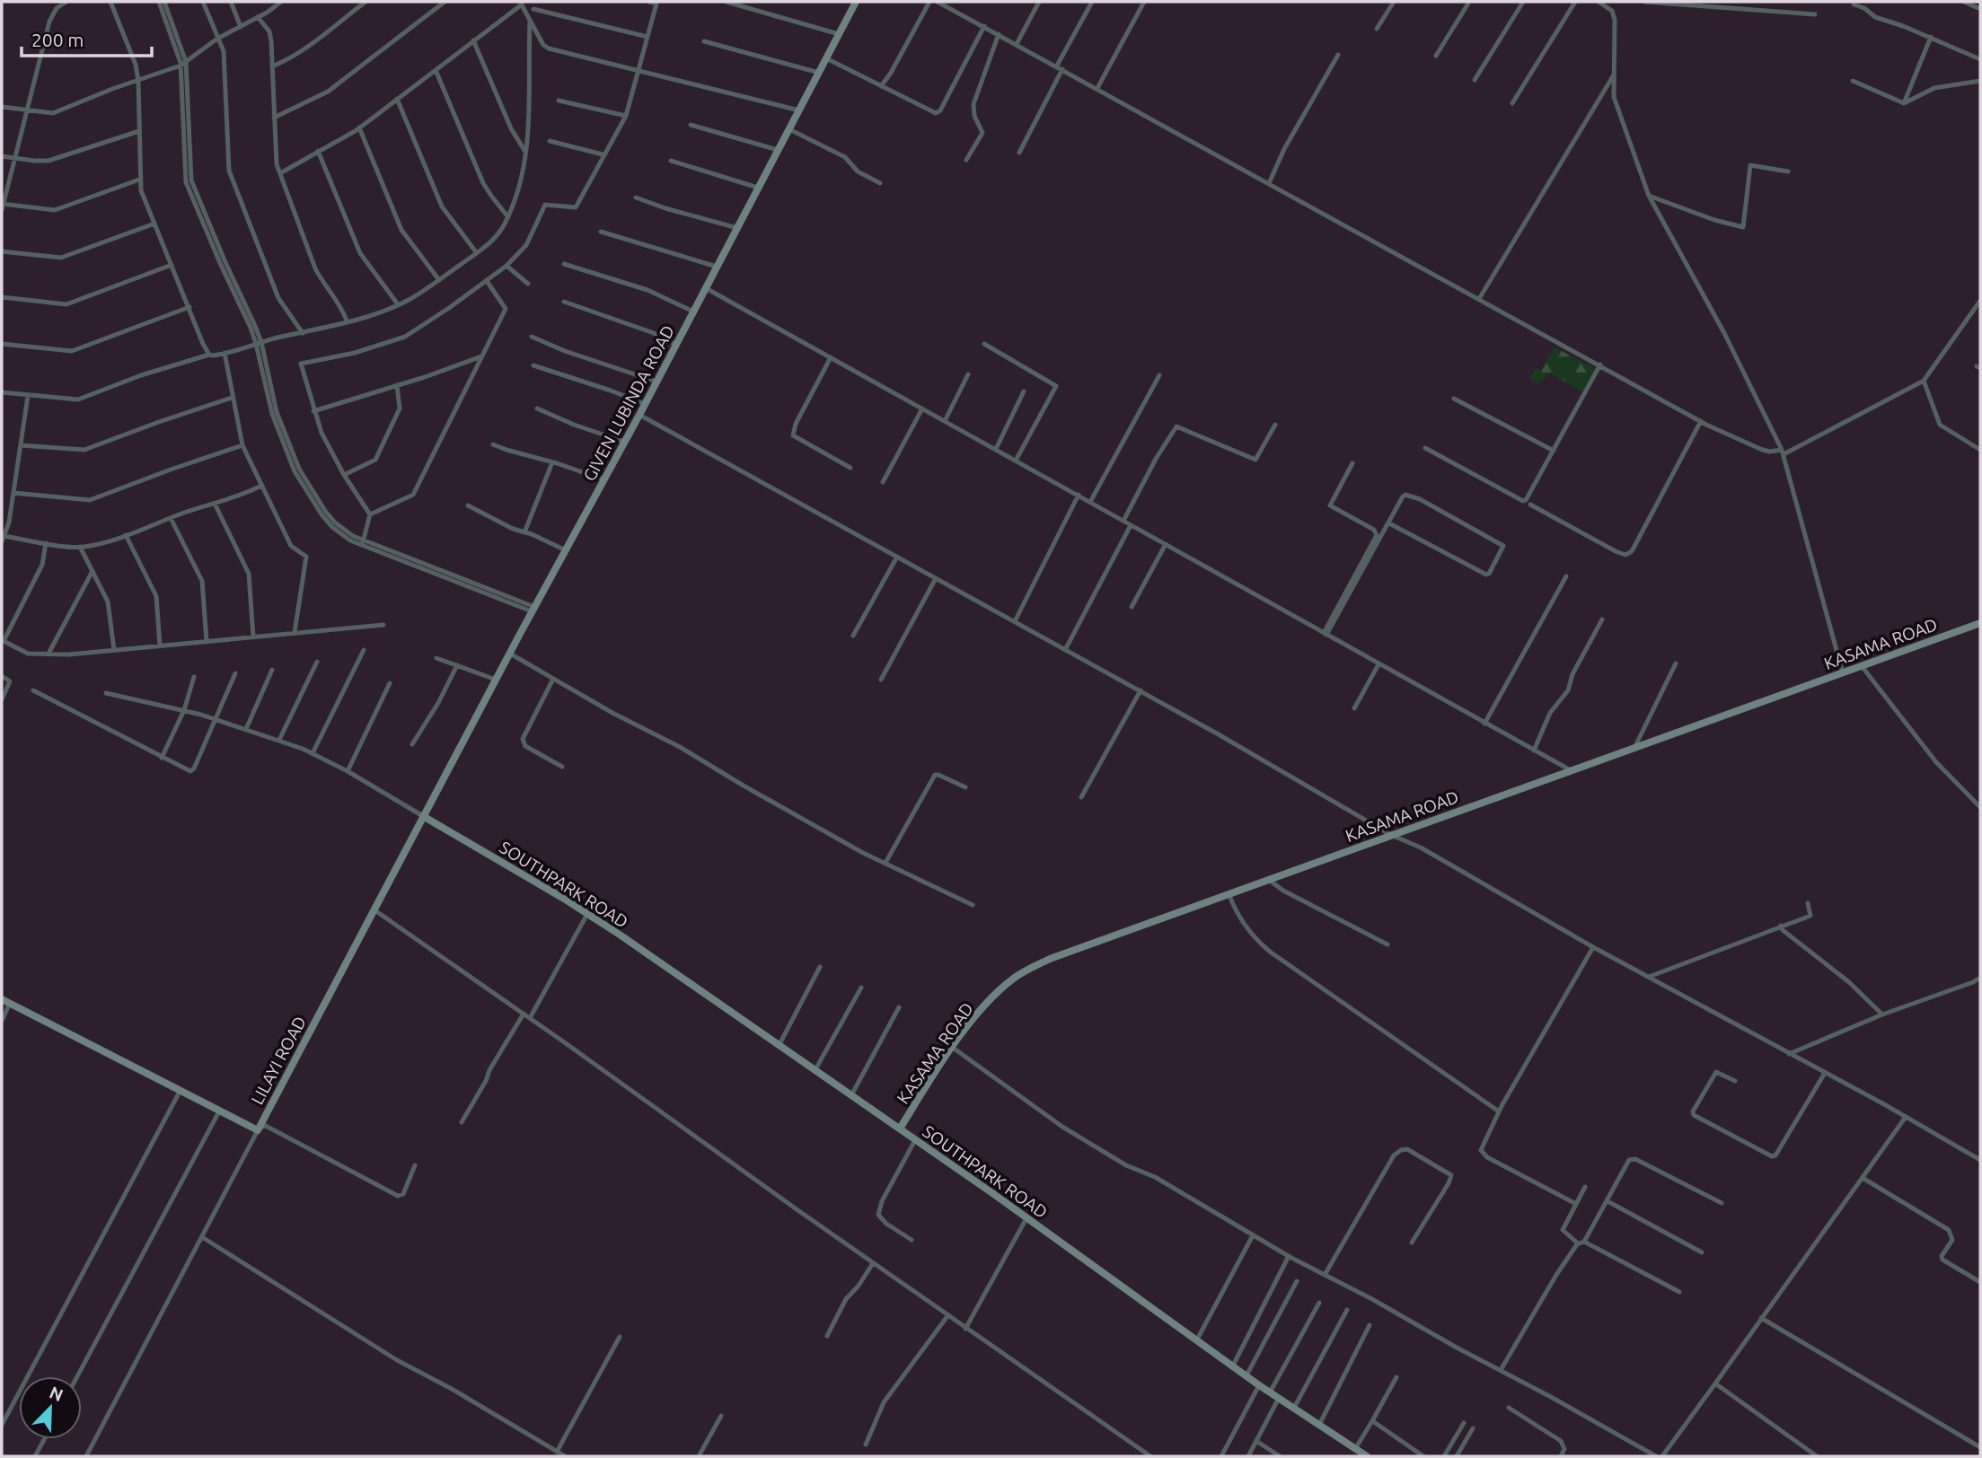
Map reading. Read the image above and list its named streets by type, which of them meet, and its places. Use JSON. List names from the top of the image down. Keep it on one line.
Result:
{"streets":{"street":["GIVEN LUBINDA ROAD","KASAMA ROAD","SOUTHPARK ROAD","LILAYI ROAD"]},"crossings":[["GIVEN LUBINDA ROAD","SOUTHPARK ROAD"],["GIVEN LUBINDA ROAD","LILAYI ROAD"],["KASAMA ROAD","SOUTHPARK ROAD"],["SOUTHPARK ROAD","LILAYI ROAD"]],"scale_bar":"200 m","north":"top right"}
